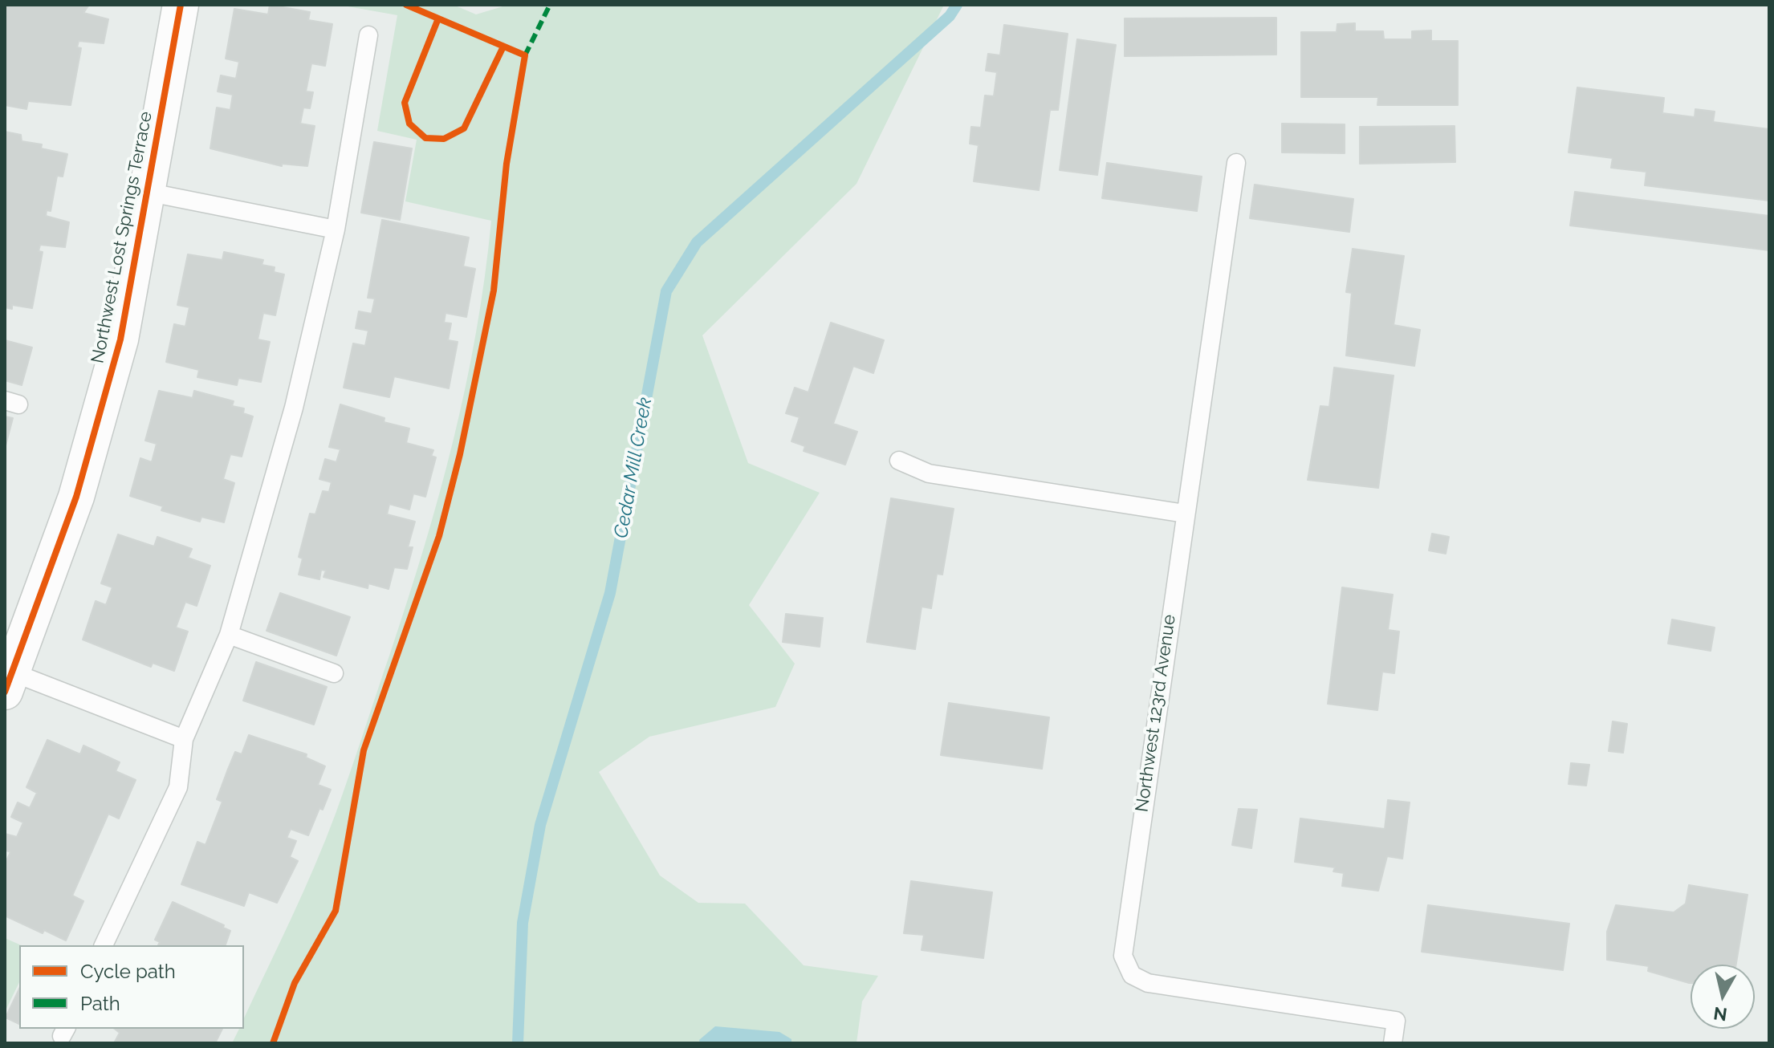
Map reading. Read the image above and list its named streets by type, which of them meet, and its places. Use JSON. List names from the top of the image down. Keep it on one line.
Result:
{"streets":{"street":["Northwest Lost Springs Terrace"],"lane":["Northwest 123rd Avenue"]},"water":["Cedar Mill Creek"],"legend":["Cycle path","Path"],"north":"bottom"}
